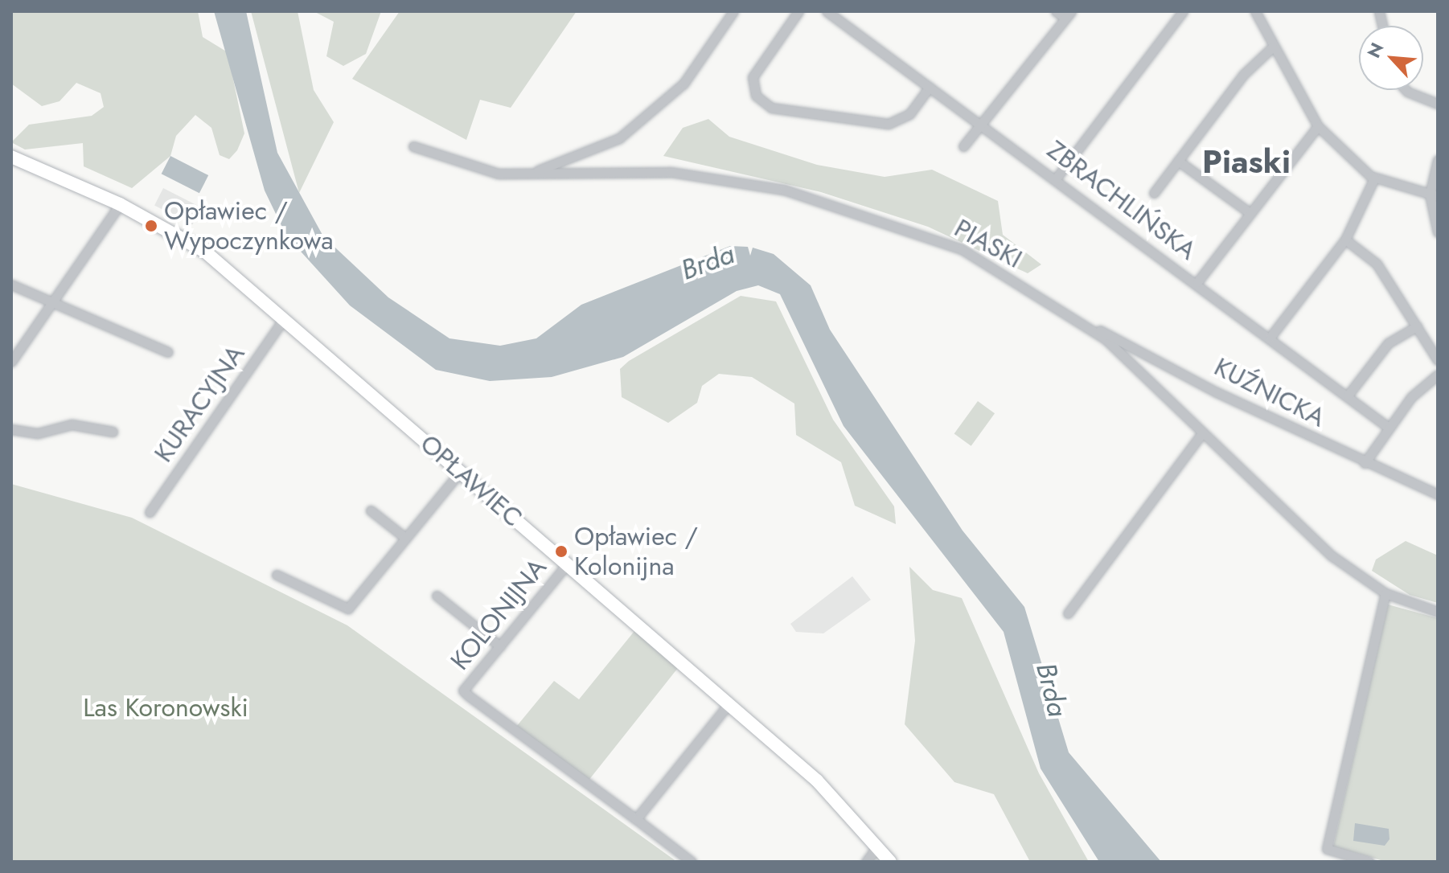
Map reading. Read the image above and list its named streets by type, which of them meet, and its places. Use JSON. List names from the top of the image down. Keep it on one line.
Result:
{"streets":{"street":["ZBRACHLIŃSKA","PIASKI","KUŹNICKA","KURACYJNA","OPŁAWIEC","KOLONIJNA"]},"crossings":[["PIASKI","KUŹNICKA"],["KURACYJNA","OPŁAWIEC"],["OPŁAWIEC","KOLONIJNA"]],"districts":["Piaski"],"water":["Brda"],"parks":["Las Koronowski"],"places":["Opławiec / Wypoczynkowa","Opławiec / Kolonijna"],"north":"top left"}
